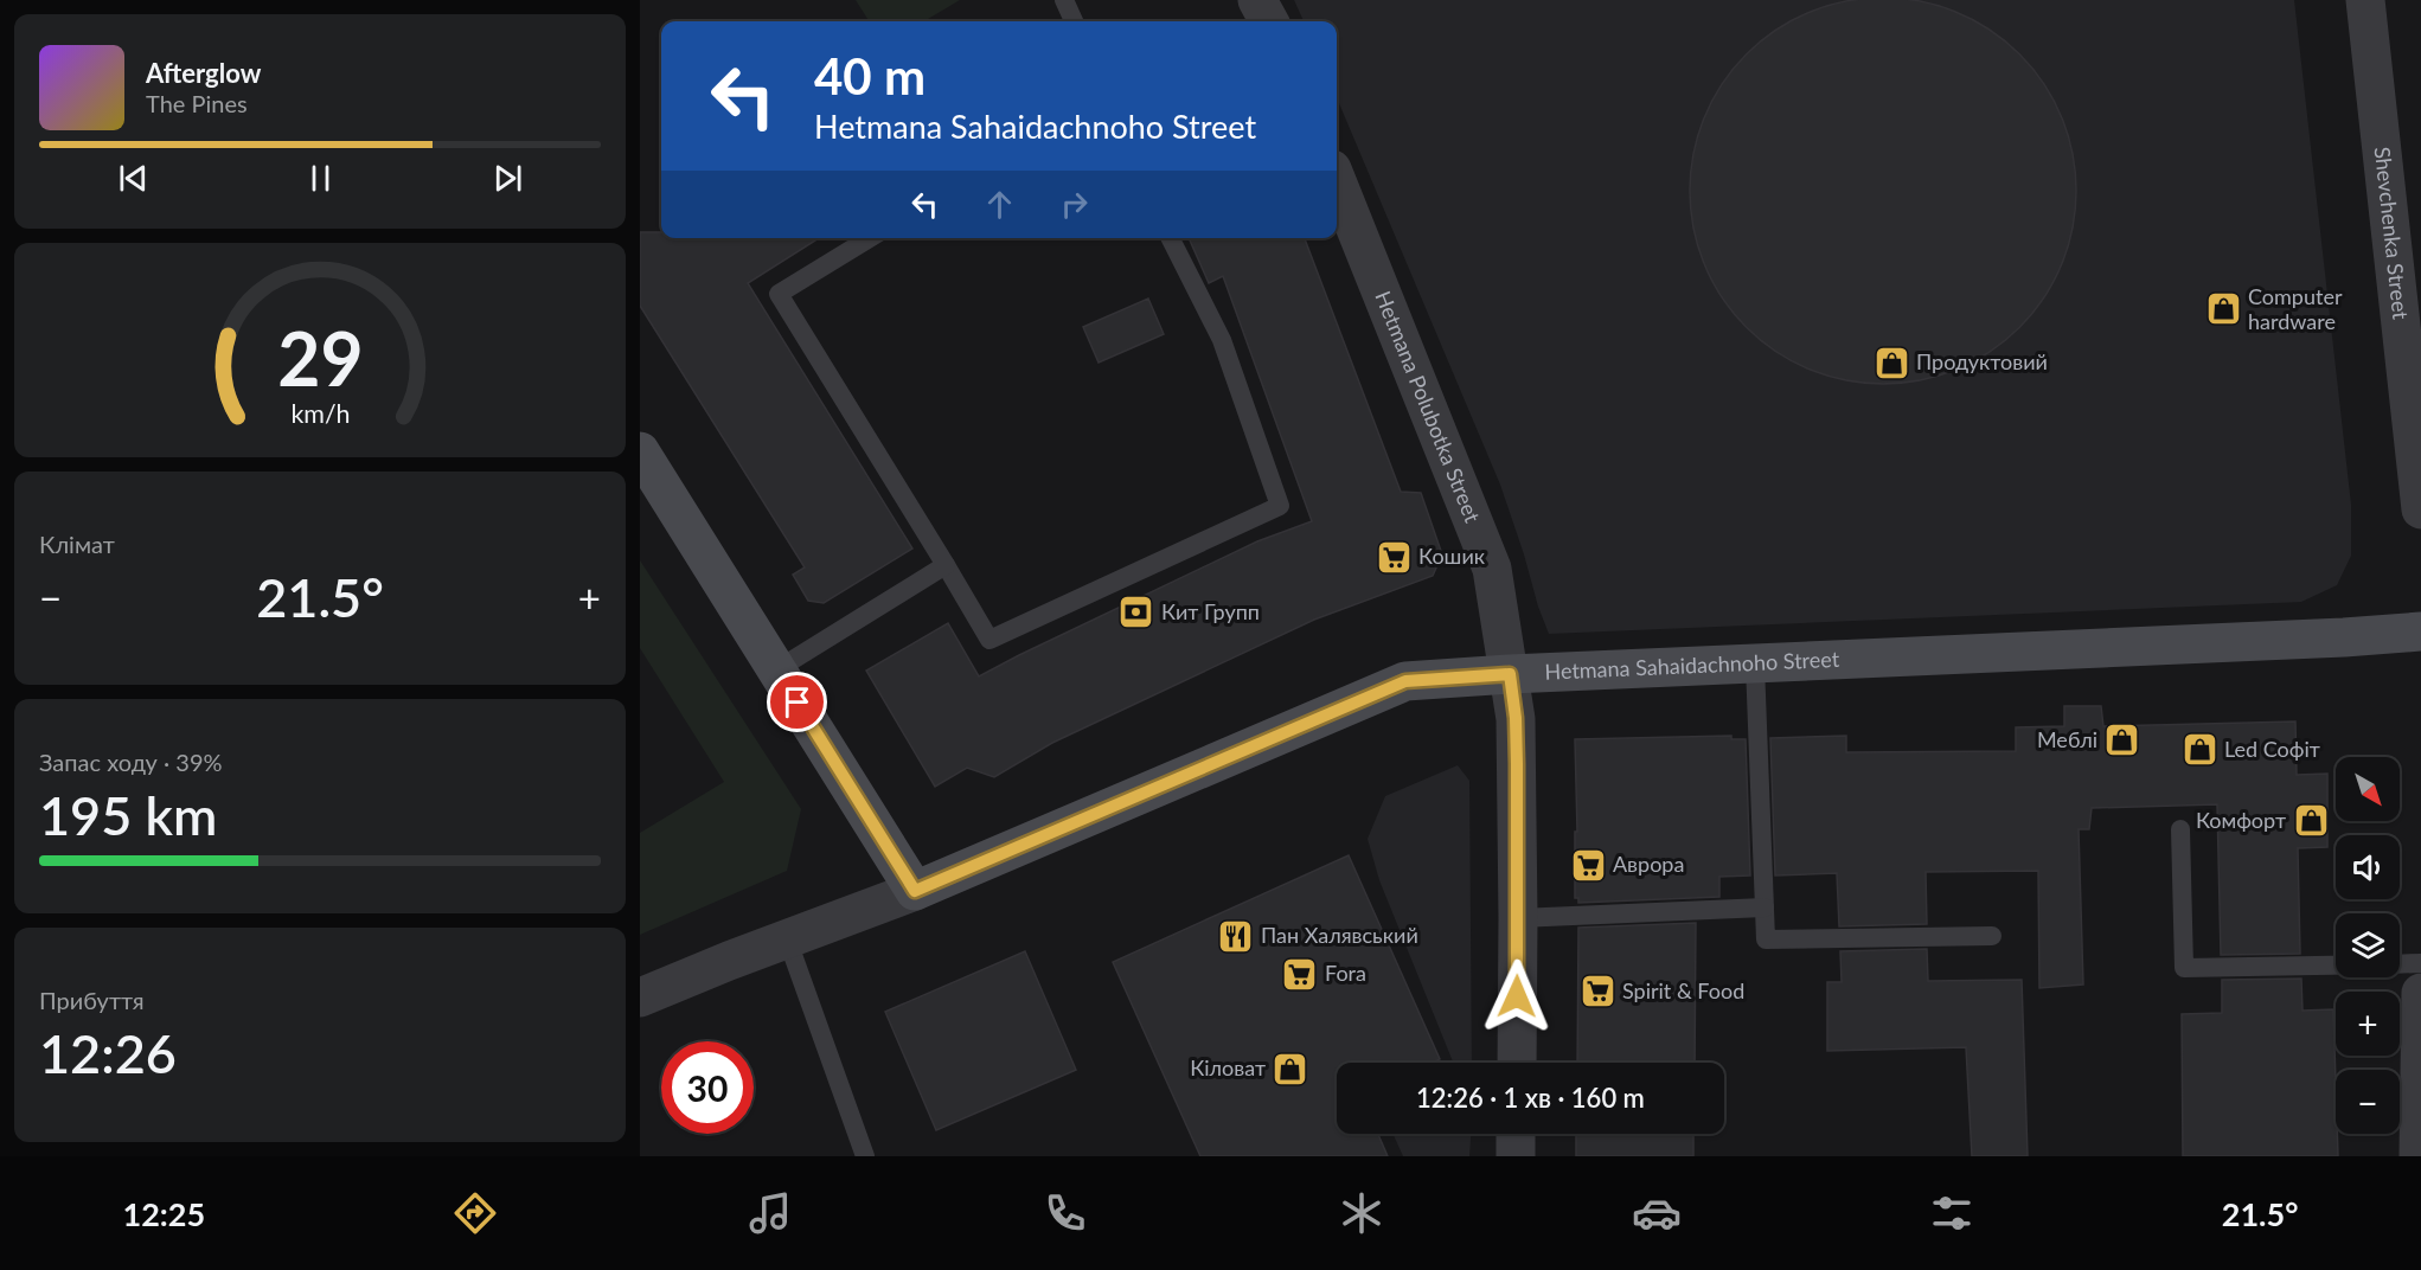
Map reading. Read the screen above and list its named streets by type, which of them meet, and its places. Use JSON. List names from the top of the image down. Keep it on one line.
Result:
{"streets":{"street":["Shevchenka Street","Hetmana Polubotka Street","Hetmana Sahaidachnoho Street"]},"crossings":[["Hetmana Polubotka Street","Hetmana Sahaidachnoho Street"]],"places":{"shop":["Computer hardware","Продуктовий","Меблі","Led Софіт","Комфорт","Кіловат"],"supermarket":["Кошик","Аврора","Fora","Spirit & Food"],"bank":["Кит Групп"],"restaurant":["Пан Халявський"]},"north":"bottom right","page":{"turn":["40 m","Hetmana Sahaidachnoho Street"],"song":["Afterglow","The Pines"],"tile":["Клімат",["Запас ходу · 39%","195 km"],["Прибуття","12:26"]],"heat":["−","21.5°","+"],"map_buttons":["+","−"],"limit":"30","trip":"12:26 · 1 хв · 160 m","tabs":["12:25","21.5°"],"gauge":["29","km/h"]}}
